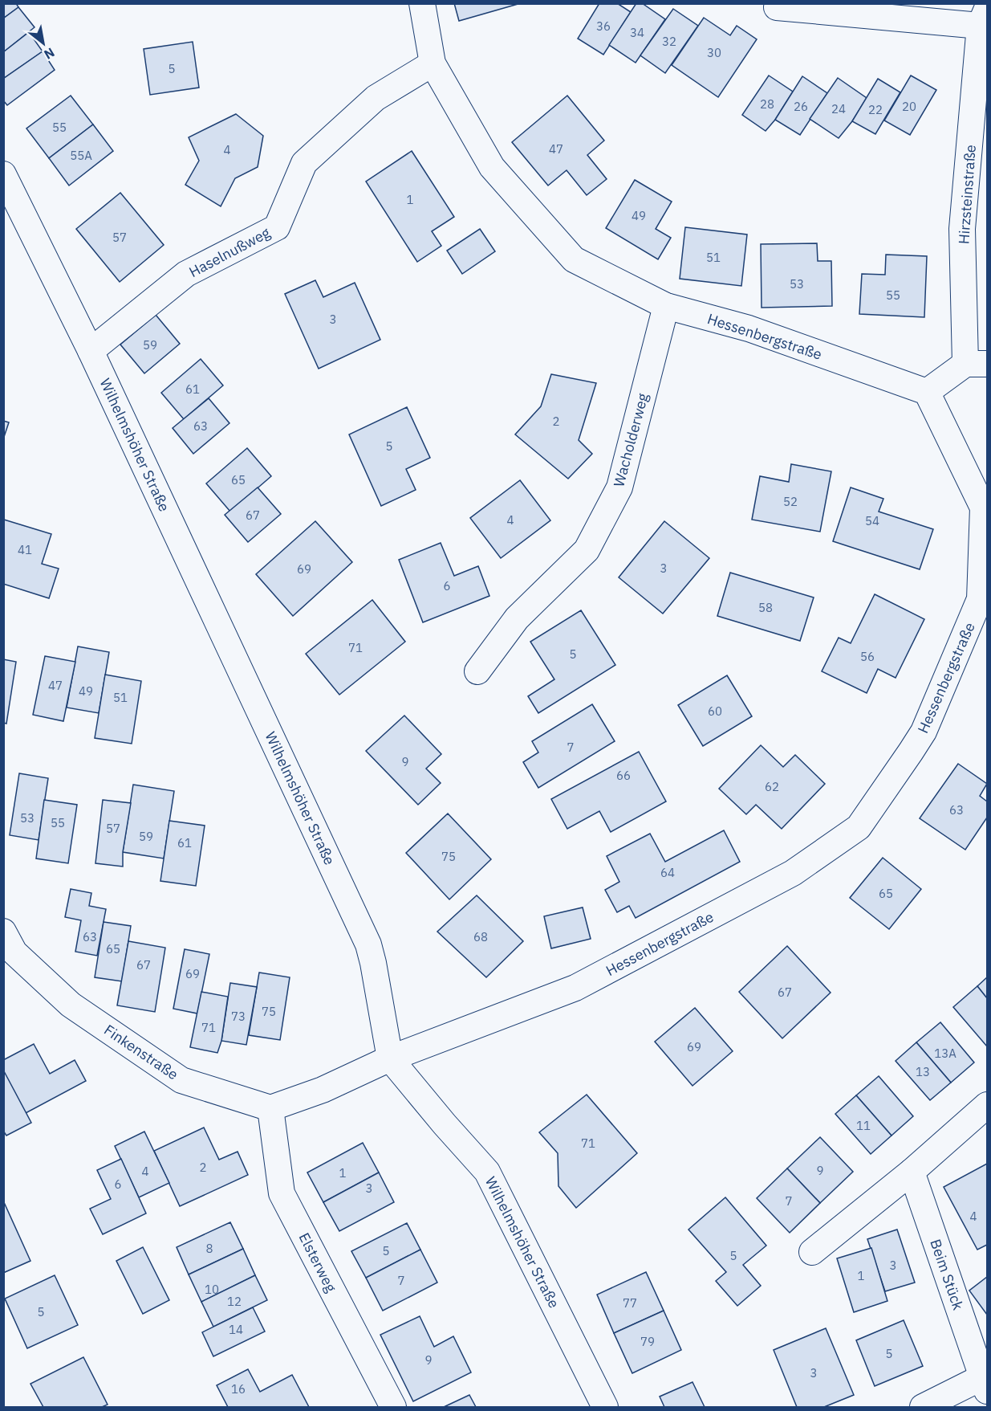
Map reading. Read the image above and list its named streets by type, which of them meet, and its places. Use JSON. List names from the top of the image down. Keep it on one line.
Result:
{"streets":{"street":["Hirzsteinstraße","Haselnußweg","Hessenbergstraße","Wacholderweg","Wilhelmshöher Straße","Finkenstraße","Elsterweg","Beim Stück"]},"crossings":[["Hirzsteinstraße","Hessenbergstraße"],["Haselnußweg","Hessenbergstraße"],["Haselnußweg","Wilhelmshöher Straße"],["Hessenbergstraße","Wacholderweg"],["Hessenbergstraße","Wilhelmshöher Straße"],["Finkenstraße","Elsterweg"]],"house_numbers":["36","34","32","30","5","28","26","20","24","22","55","47","4","55A","1","49","57","51","53","55","3","59","61","2","63","5","65","52","67","4","54","41","3","69","6","58","71","5","56","47","49","51","60","7","9","66","62","63","53","55","57","59","61","75","64","65","63","68","65","67","69","67","75","73","71","69","13A","13","11","71","2","9","4","1","6","3","7","4","8","5","5","3","1","7","10","12","77","5","14","79","5","9","3","16"],"north":"bottom right"}
